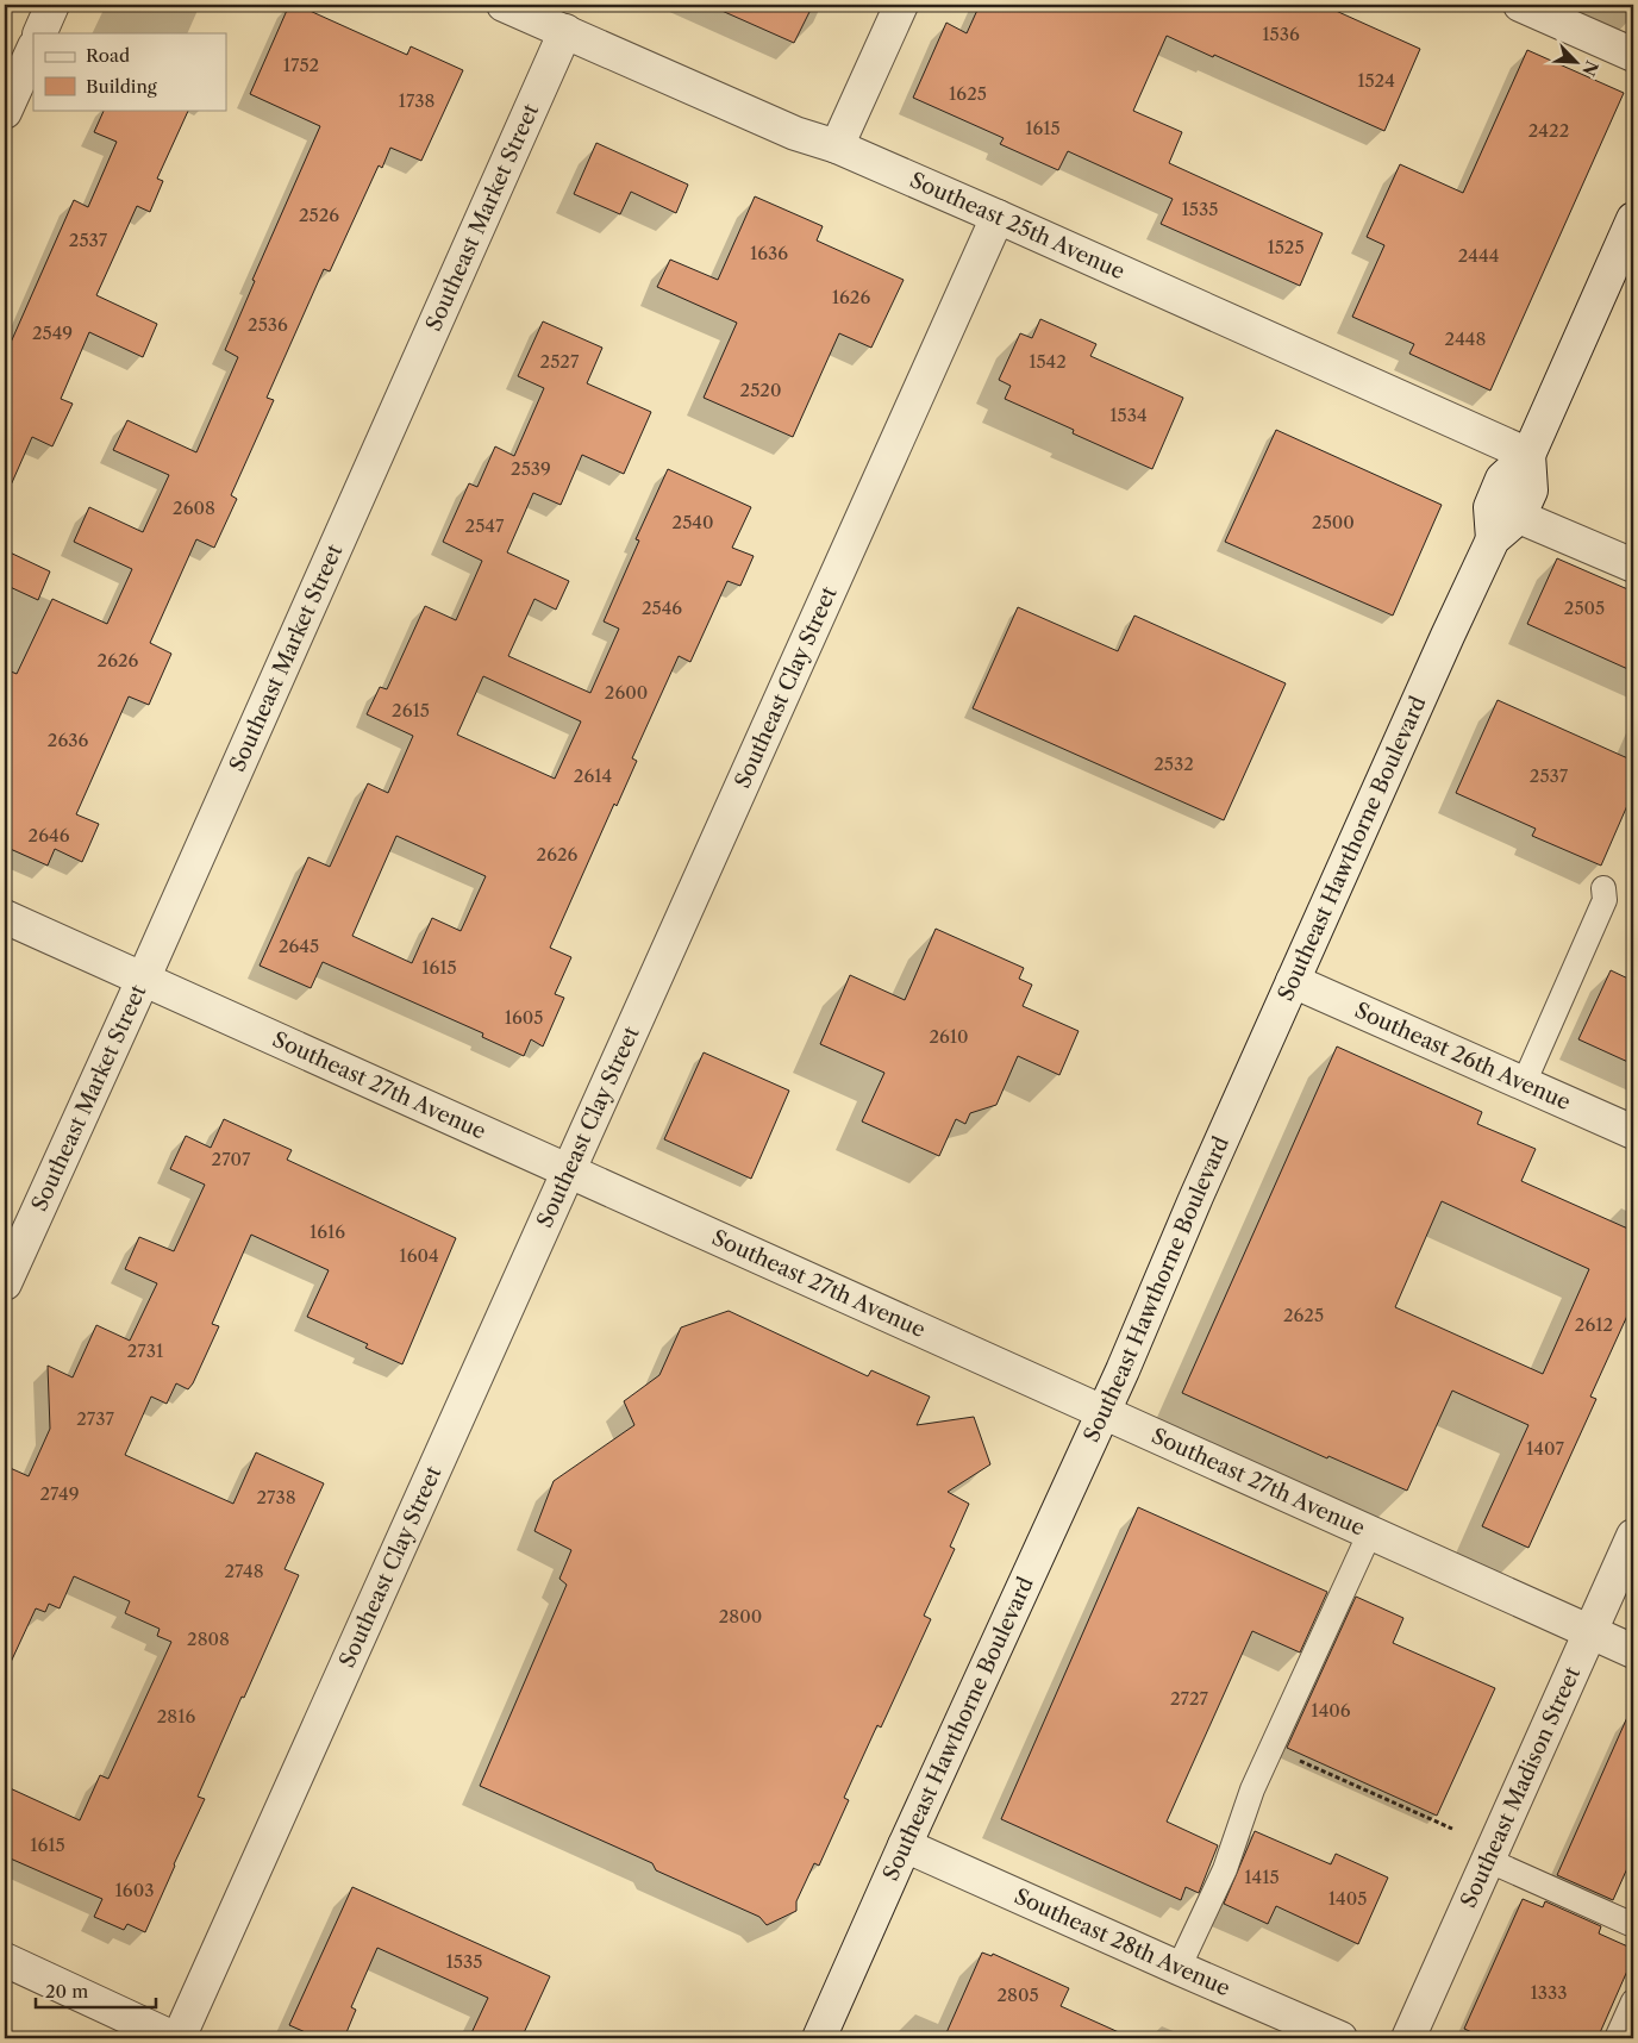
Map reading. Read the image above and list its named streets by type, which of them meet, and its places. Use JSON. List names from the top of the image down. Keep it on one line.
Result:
{"streets":{"street":["Southeast Market Street","Southeast 25th Avenue","Southeast Clay Street","Southeast Hawthorne Boulevard","Southeast 26th Avenue","Southeast 27th Avenue","Southeast Madison Street","Southeast 28th Avenue"]},"crossings":[["Southeast Market Street","Southeast 25th Avenue"],["Southeast Market Street","Southeast 27th Avenue"],["Southeast 25th Avenue","Southeast Clay Street"],["Southeast 25th Avenue","Southeast Hawthorne Boulevard"],["Southeast Clay Street","Southeast 27th Avenue"],["Southeast Hawthorne Boulevard","Southeast 26th Avenue"],["Southeast Hawthorne Boulevard","Southeast 27th Avenue"],["Southeast Hawthorne Boulevard","Southeast 28th Avenue"],["Southeast 27th Avenue","Southeast Madison Street"]],"house_numbers":["1536","1752","1524","1625","1738","1615","2422","1535","2526","2537","1525","1636","2444","1626","2536","2549","2448","2527","1542","2520","1534","2539","2608","2540","2500","2547","2546","2505","2626","2600","2615","2636","2532","2614","2537","2646","2626","2645","1615","1605","2610","2707","1616","1604","2625","2612","2731","2737","1407","2749","2738","2748","2800","2808","2727","1406","2816","1615","1415","1603","1405","1535","1333","2805"],"legend":["Road","Building"],"scale_bar":"20 m","north":"bottom right"}
